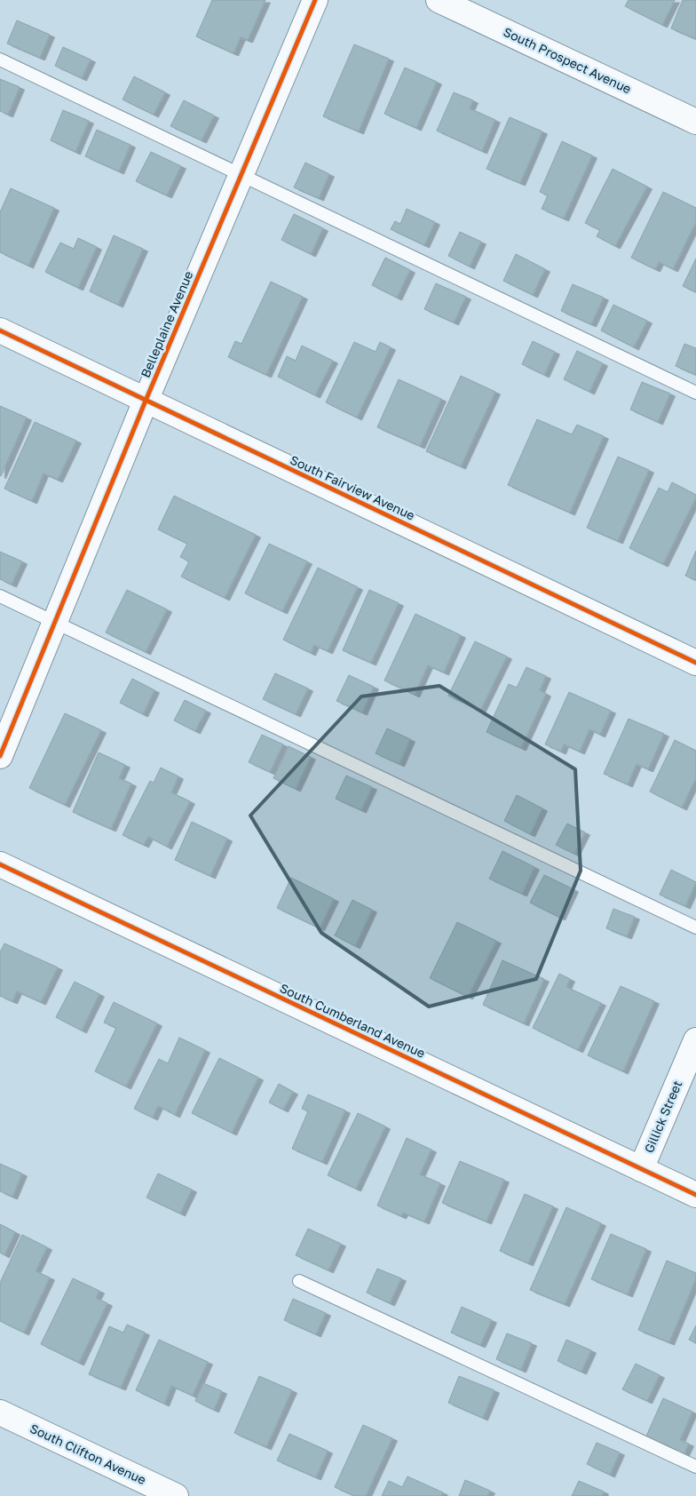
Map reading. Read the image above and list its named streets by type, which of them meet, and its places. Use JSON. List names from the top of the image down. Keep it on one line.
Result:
{"streets":{"street":["South Prospect Avenue","Belleplaine Avenue","South Fairview Avenue","South Cumberland Avenue","Gillick Street","South Clifton Avenue"]},"crossings":[["Belleplaine Avenue","South Fairview Avenue"],["South Cumberland Avenue","Gillick Street"]]}
